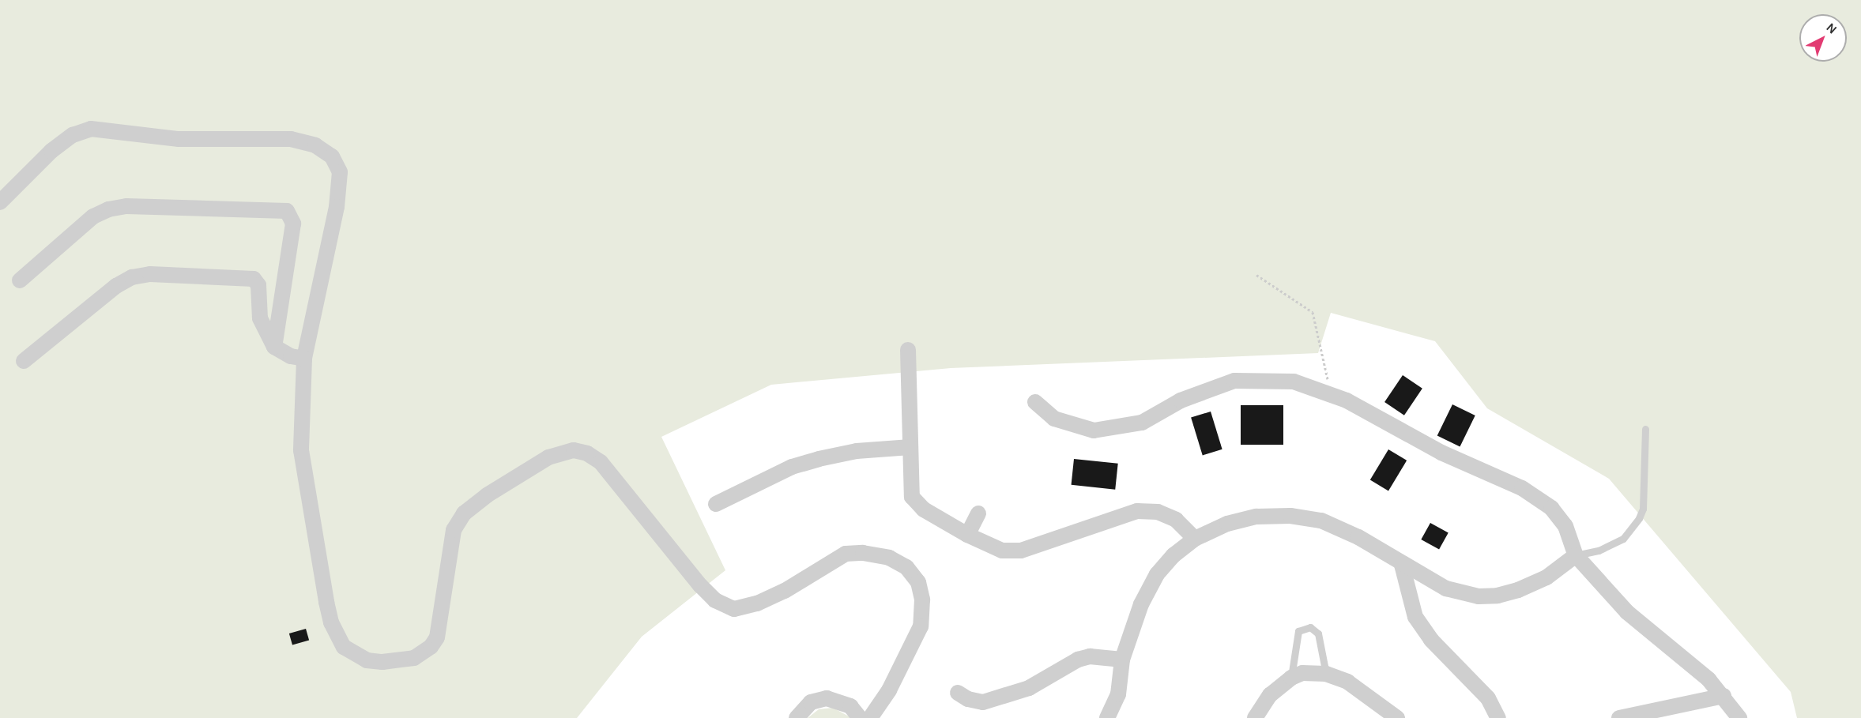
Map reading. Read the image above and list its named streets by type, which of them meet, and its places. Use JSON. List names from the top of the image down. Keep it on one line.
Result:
{"north":"top right"}
